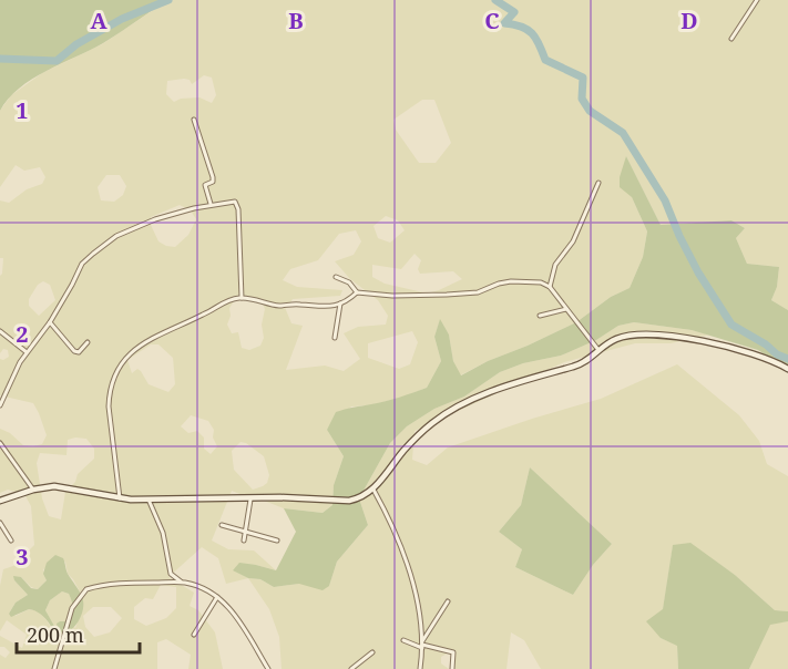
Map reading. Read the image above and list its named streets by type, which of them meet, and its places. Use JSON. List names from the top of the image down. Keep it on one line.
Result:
{"scale_bar":"200 m","grid":{"columns":["A","B","C","D"],"rows":["1","2","3"]}}
